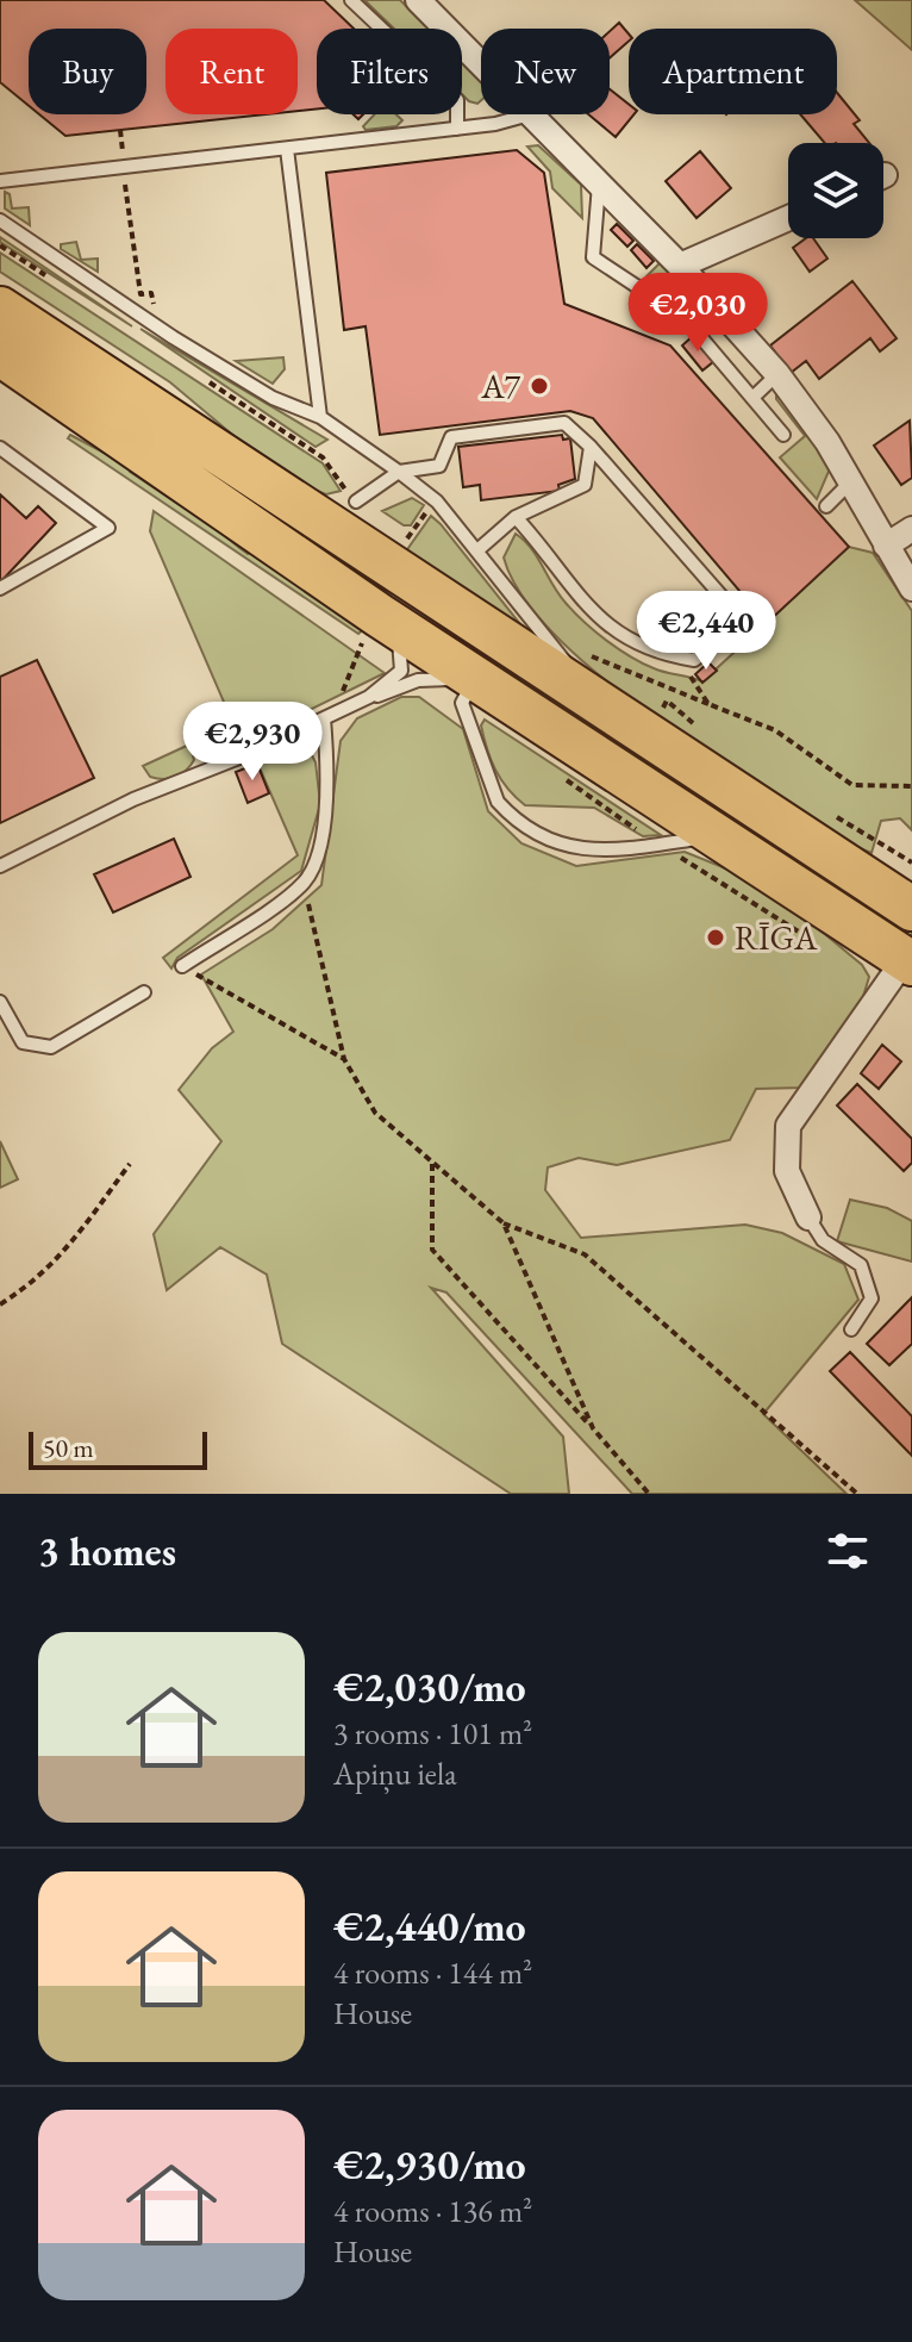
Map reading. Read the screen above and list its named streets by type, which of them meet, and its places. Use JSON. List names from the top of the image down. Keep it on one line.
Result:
{"places":["A7","RĪGA"],"scale_bar":"50 m","page":{"chip":["Buy","Rent","Filters","New","Apartment"],"price":["€2,030","€2,440","€2,930"],"scale":"50 m","heading":"3 homes","list":[{"name":"€2,030/mo","note":"3 rooms · 101 m² · Apiņu iela"},{"name":"€2,440/mo","note":"4 rooms · 144 m² · House"},{"name":"€2,930/mo","note":"4 rooms · 136 m² · House"}]}}
